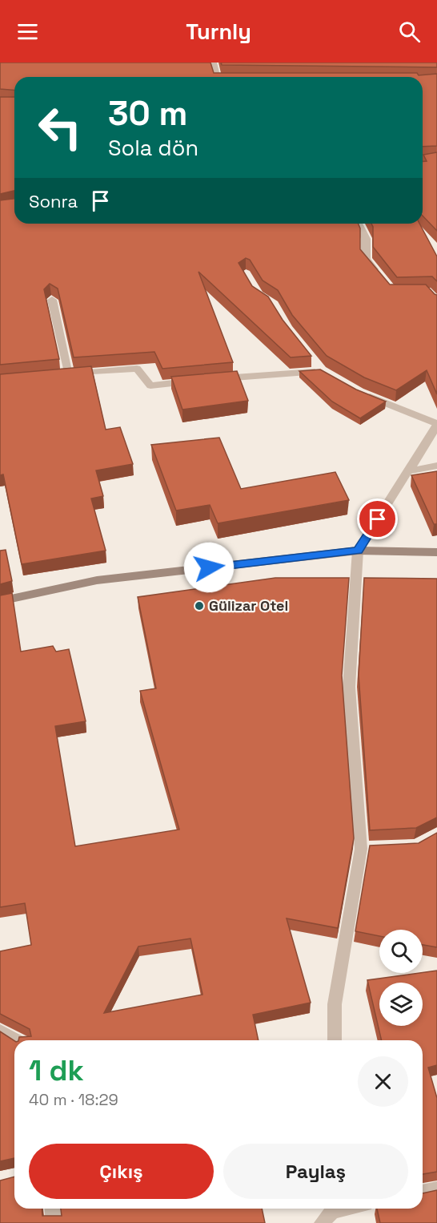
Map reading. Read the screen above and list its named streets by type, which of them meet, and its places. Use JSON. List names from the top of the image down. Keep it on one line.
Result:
{"places":["Gülizar Otel"],"page":{"header":"Turnly","turn":["30 m","Sola dön"],"then":"Sonra","heading":["1 dk","40 m · 18:29"],"buttons":["Çıkış","Paylaş"]}}
